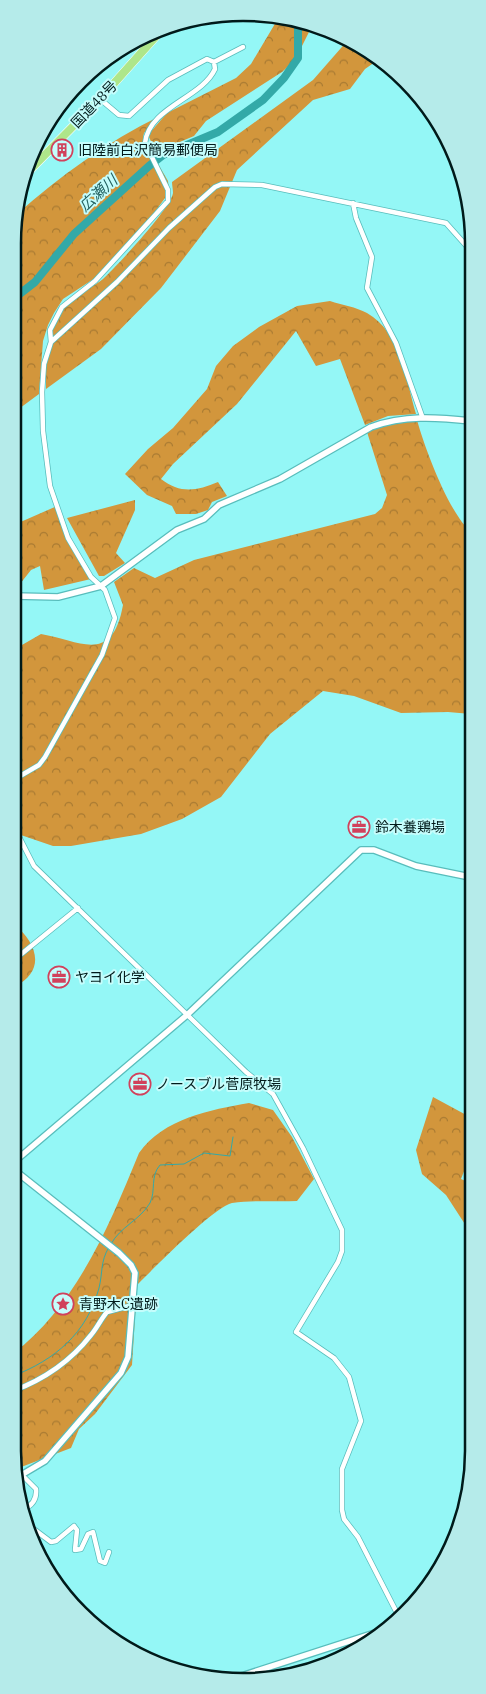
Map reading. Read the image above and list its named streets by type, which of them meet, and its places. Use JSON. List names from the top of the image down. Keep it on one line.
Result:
{"streets":{"highway":["国道48号"]},"water":["広瀬川"],"places":{"building":["旧陸前白沢簡易郵便局"],"office":["鈴木養鶏場","ヤヨイ化学","ノースブル菅原牧場"],"place":["青野木C遺跡"]}}
